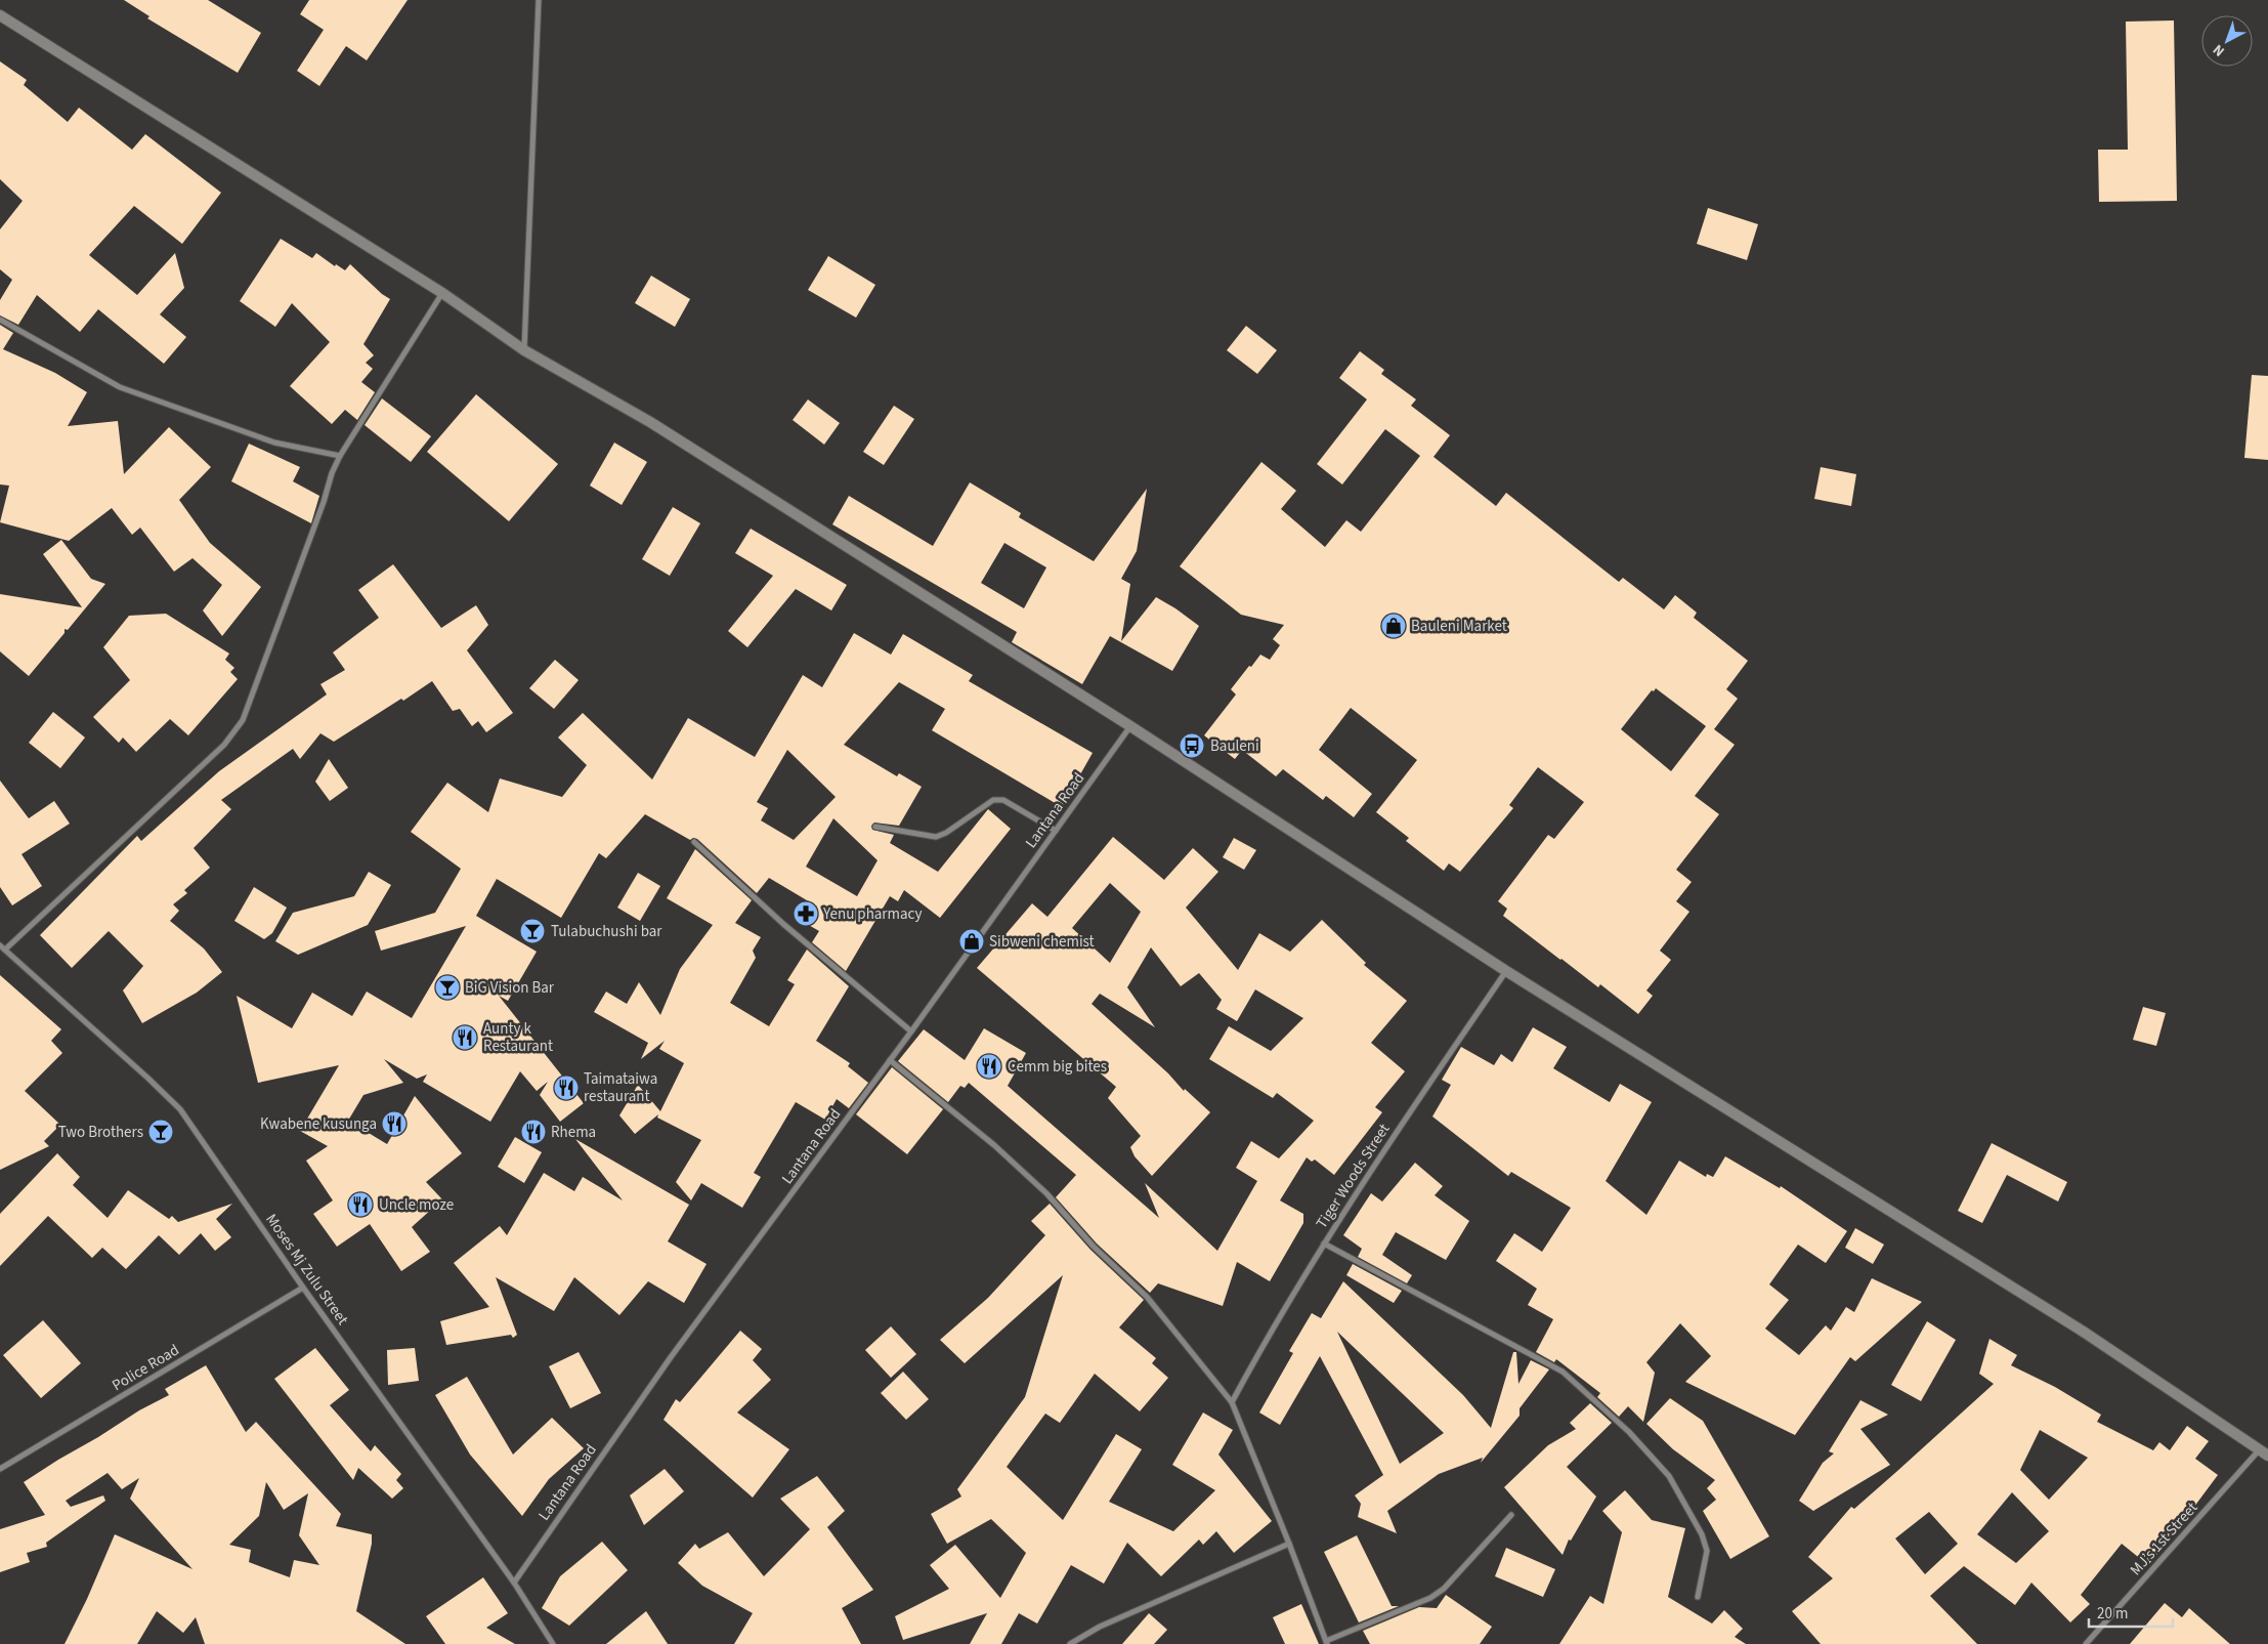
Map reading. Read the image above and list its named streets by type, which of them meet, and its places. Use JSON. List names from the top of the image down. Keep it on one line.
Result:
{"streets":{"street":["Lantana Road","Tiger Woods Street","Moses Mj Zulu Street","Police Road","MJ’s 1st Street"]},"crossings":[["Lantana Road","Moses Mj Zulu Street"],["Moses Mj Zulu Street","Police Road"]],"places":{"shop":["Bauleni Market","Sibweni chemist"],"bus stop":["Bauleni"],"pharmacy":["Yenu pharmacy"],"bar":["Tulabuchushi bar","BiG Vision Bar","Two Brothers"],"restaurant":["Aunty k Restaurant","Cemm big bites","Taimataiwa restaurant","Kwabene kusunga","Rhema","Uncle moze"]},"scale_bar":"20 m","north":"bottom left"}
